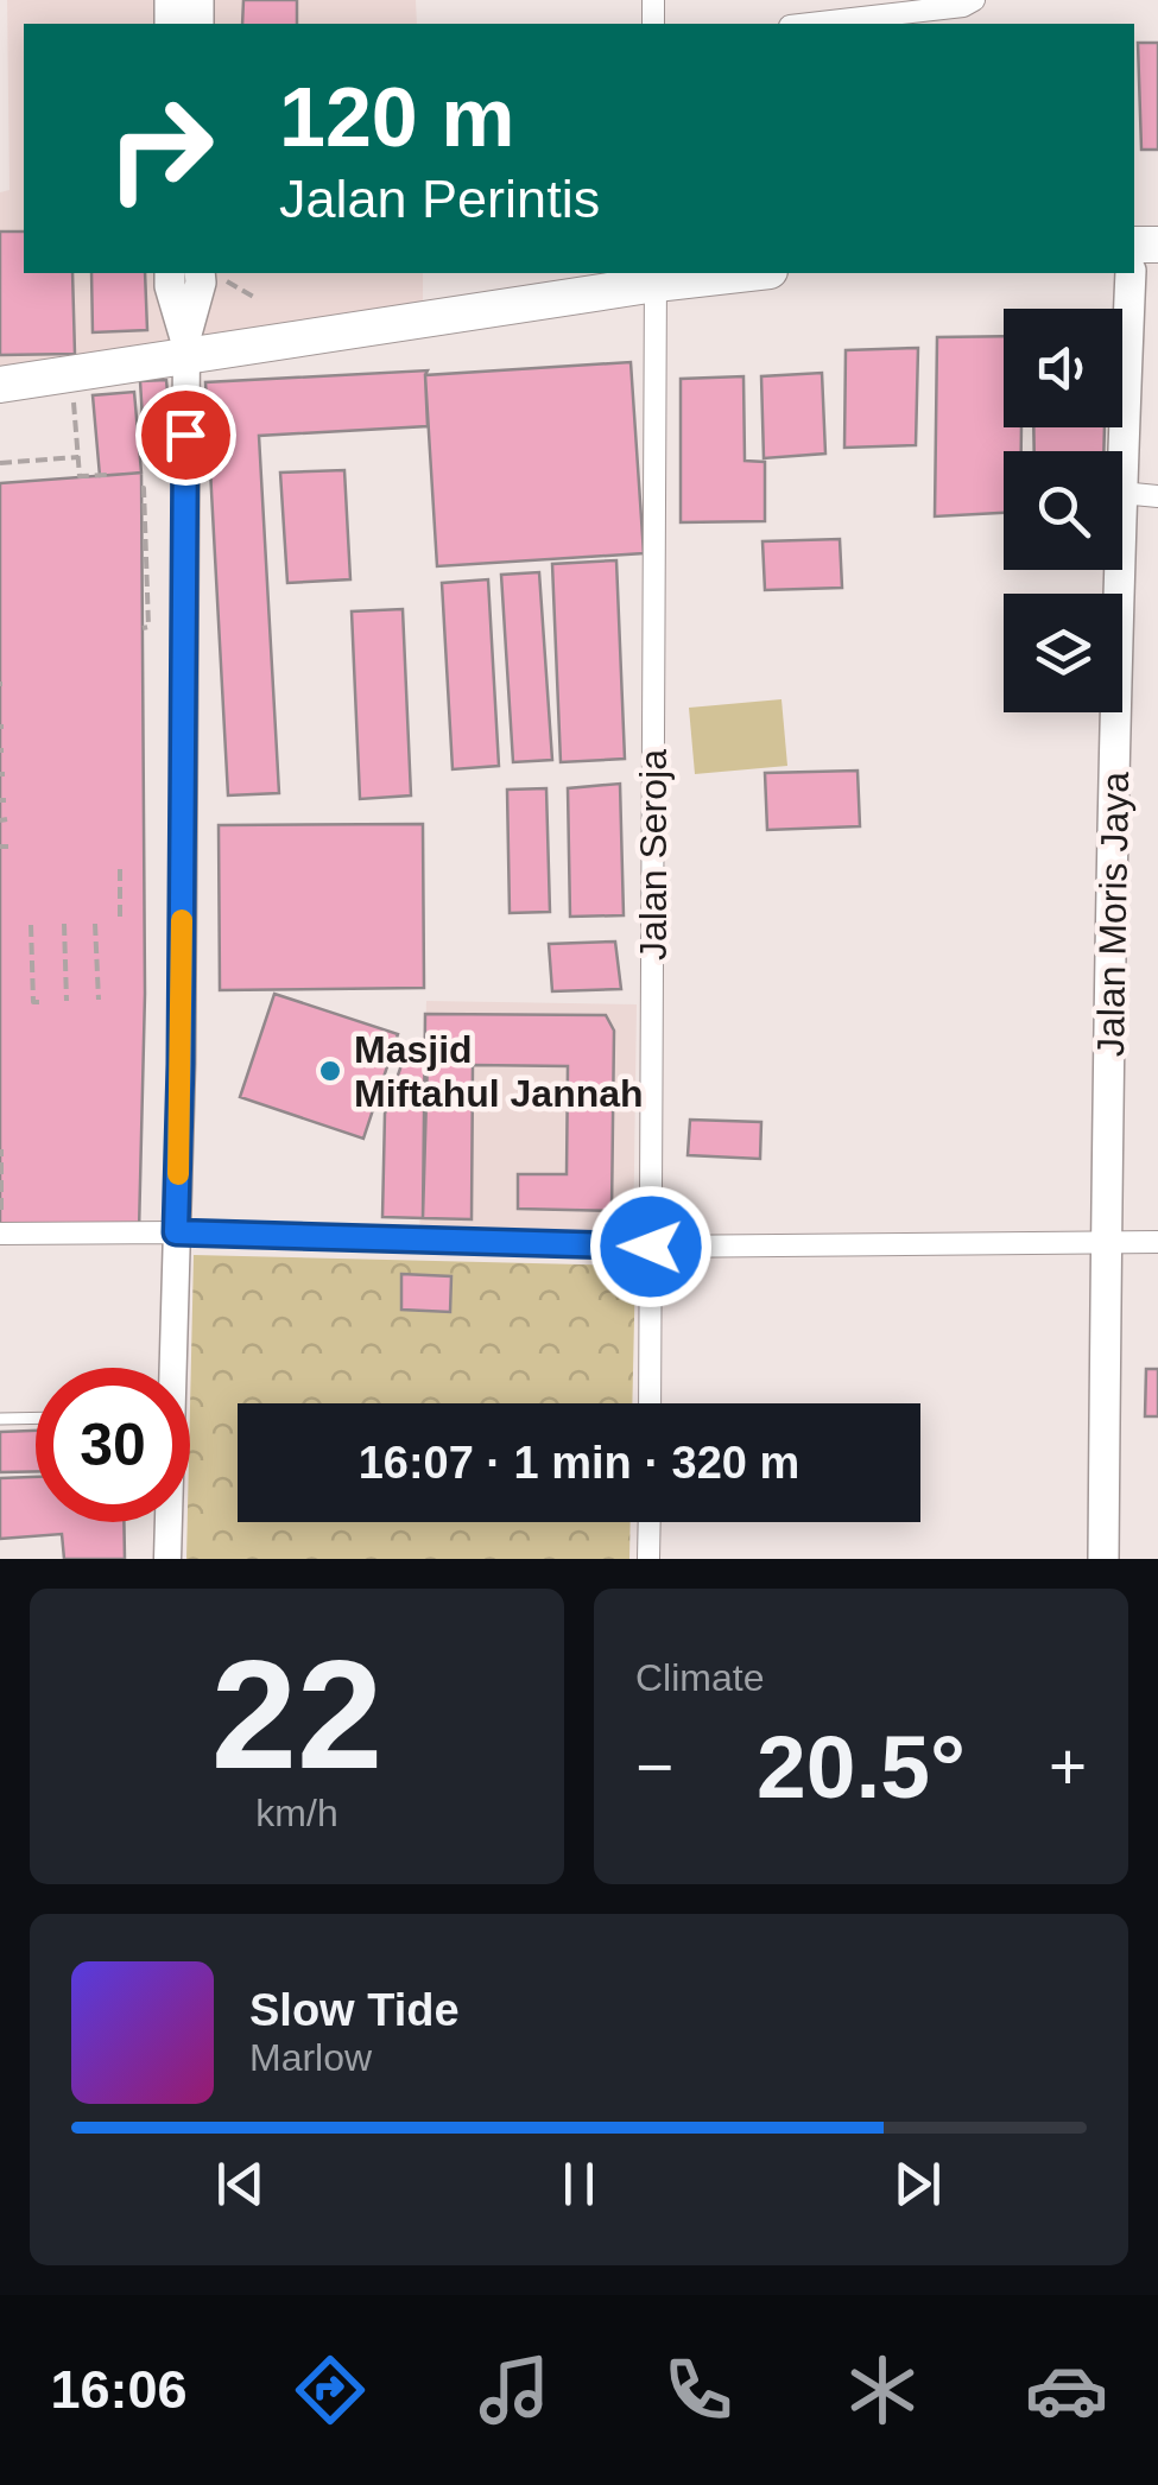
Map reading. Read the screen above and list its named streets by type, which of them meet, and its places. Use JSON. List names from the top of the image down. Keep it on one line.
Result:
{"streets":{"main road":["Jalan Moris Jaya"],"street":["Jalan Seroja"]},"places":["Masjid Miftahul Jannah"],"page":{"turn":["120 m","Jalan Perintis"],"limit":"30","trip":"16:07 · 1 min · 320 m","tile":[["22","km/h"],"Climate"],"heat":["−","20.5°","+"],"song":["Slow Tide","Marlow"],"tabs":"16:06"}}
